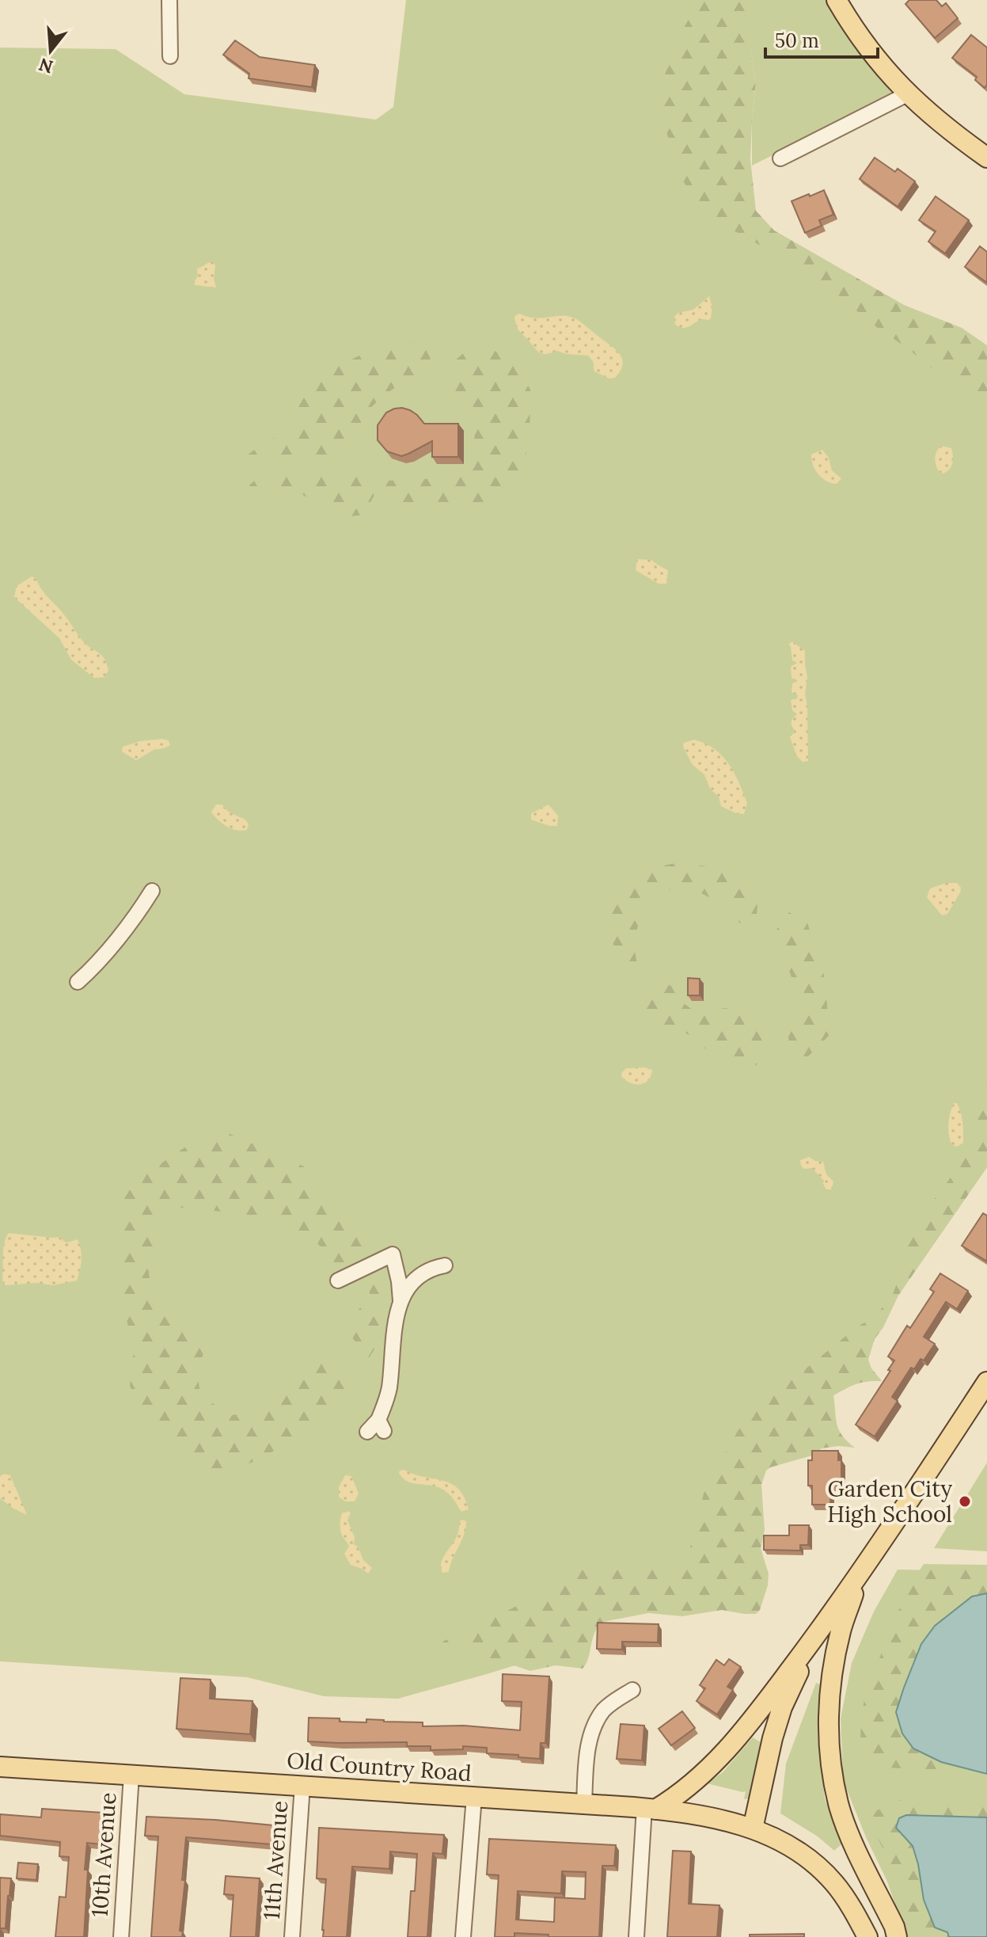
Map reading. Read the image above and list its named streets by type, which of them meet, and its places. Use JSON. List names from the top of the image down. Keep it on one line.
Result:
{"streets":{"main road":["Old Country Road"],"street":["10th Avenue","11th Avenue"]},"crossings":[["Old Country Road","10th Avenue"],["Old Country Road","11th Avenue"]],"places":["Garden City High School"],"scale_bar":"50 m","north":"bottom"}
